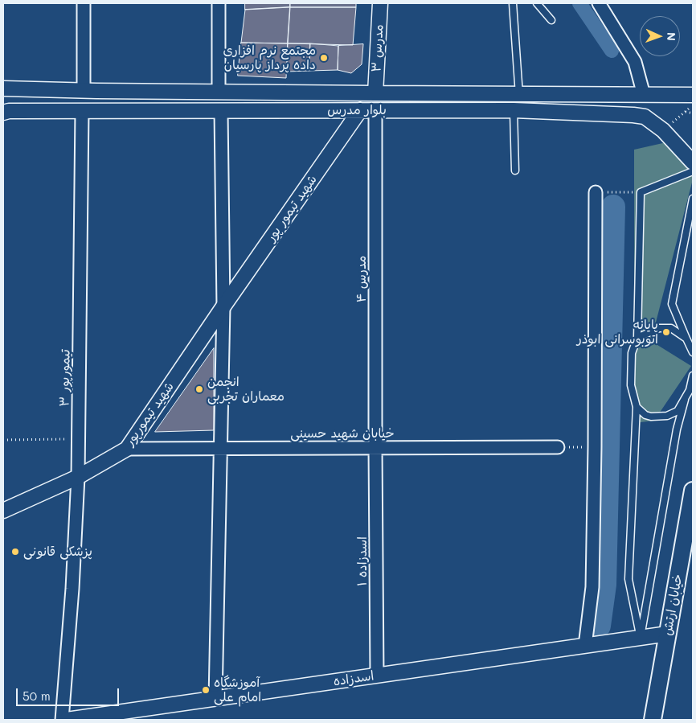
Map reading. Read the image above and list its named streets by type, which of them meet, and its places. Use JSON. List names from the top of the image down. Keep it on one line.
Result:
{"streets":{"main road":["خیابان ارتش"],"street":["مدرس ۳","بلوار مدرس","شهید تیمور پور","مدرس ۴","تیمورپور ۳","شهید تیمورپور","خیابان شهید حسینی","اسدزاده ۱","اسدزاده"]},"crossings":[["مدرس ۳","بلوار مدرس"],["بلوار مدرس","شهید تیمور پور"],["بلوار مدرس","مدرس ۴"],["بلوار مدرس","تیمورپور ۳"],["شهید تیمور پور","شهید تیمورپور"],["مدرس ۴","خیابان شهید حسینی"],["مدرس ۴","اسدزاده ۱"],["تیمورپور ۳","شهید تیمورپور"],["شهید تیمورپور","خیابان شهید حسینی"],["خیابان شهید حسینی","اسدزاده ۱"],["اسدزاده ۱","اسدزاده"],["خیابان ارتش","اسدزاده"]],"places":["مجتمع نرم افزاری داده پرداز پارسیان","پایانه اتوبوسرانی ابوذر","انجمن معماران تجربی","پزشکی قانونی","آموزشگاه امام علی"],"scale_bar":"50 m","north":"right"}
